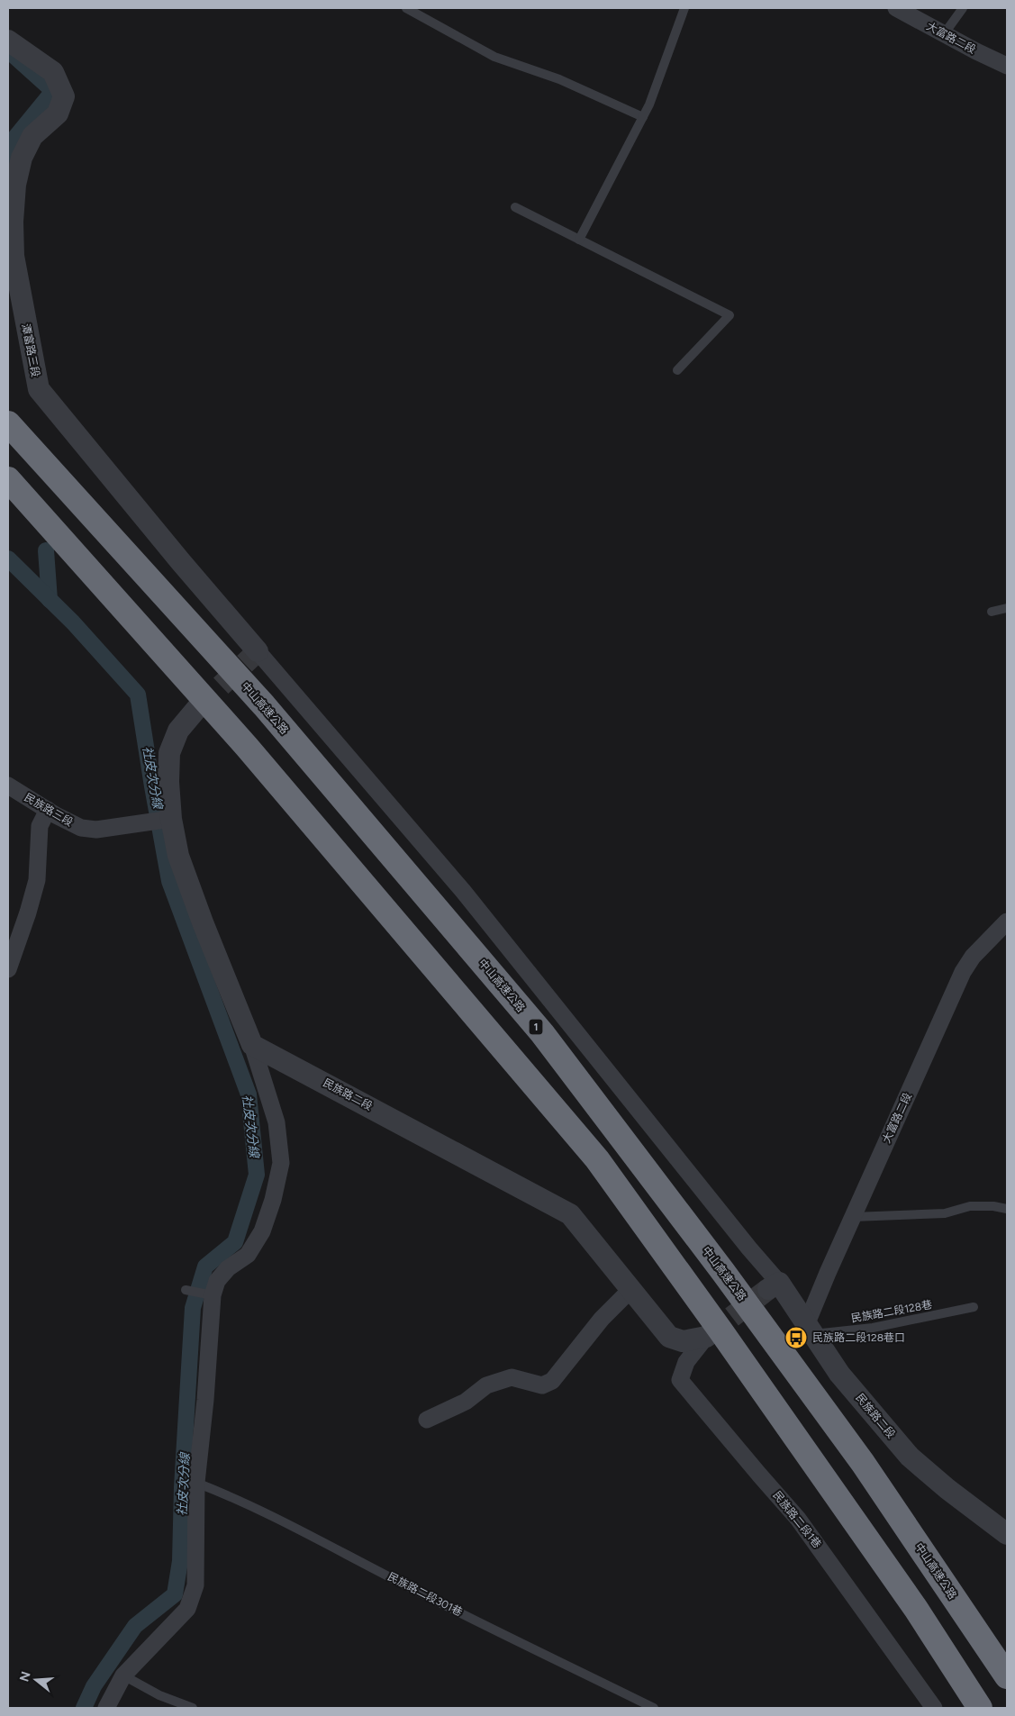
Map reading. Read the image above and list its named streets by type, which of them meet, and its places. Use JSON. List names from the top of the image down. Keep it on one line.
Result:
{"streets":{"highway":["中山高速公路","1"],"street":["大富路二段","潭富路三段","民族路三段","民族路二段","民族路二段1巷"],"lane":["民族路二段128巷","民族路二段301巷"]},"crossings":[["大富路二段","民族路二段"],["大富路二段","民族路二段128巷"],["民族路二段","民族路二段128巷"]],"water":["社皮次分線"],"places":{"bus stop":["民族路二段128巷口"]},"north":"left"}
